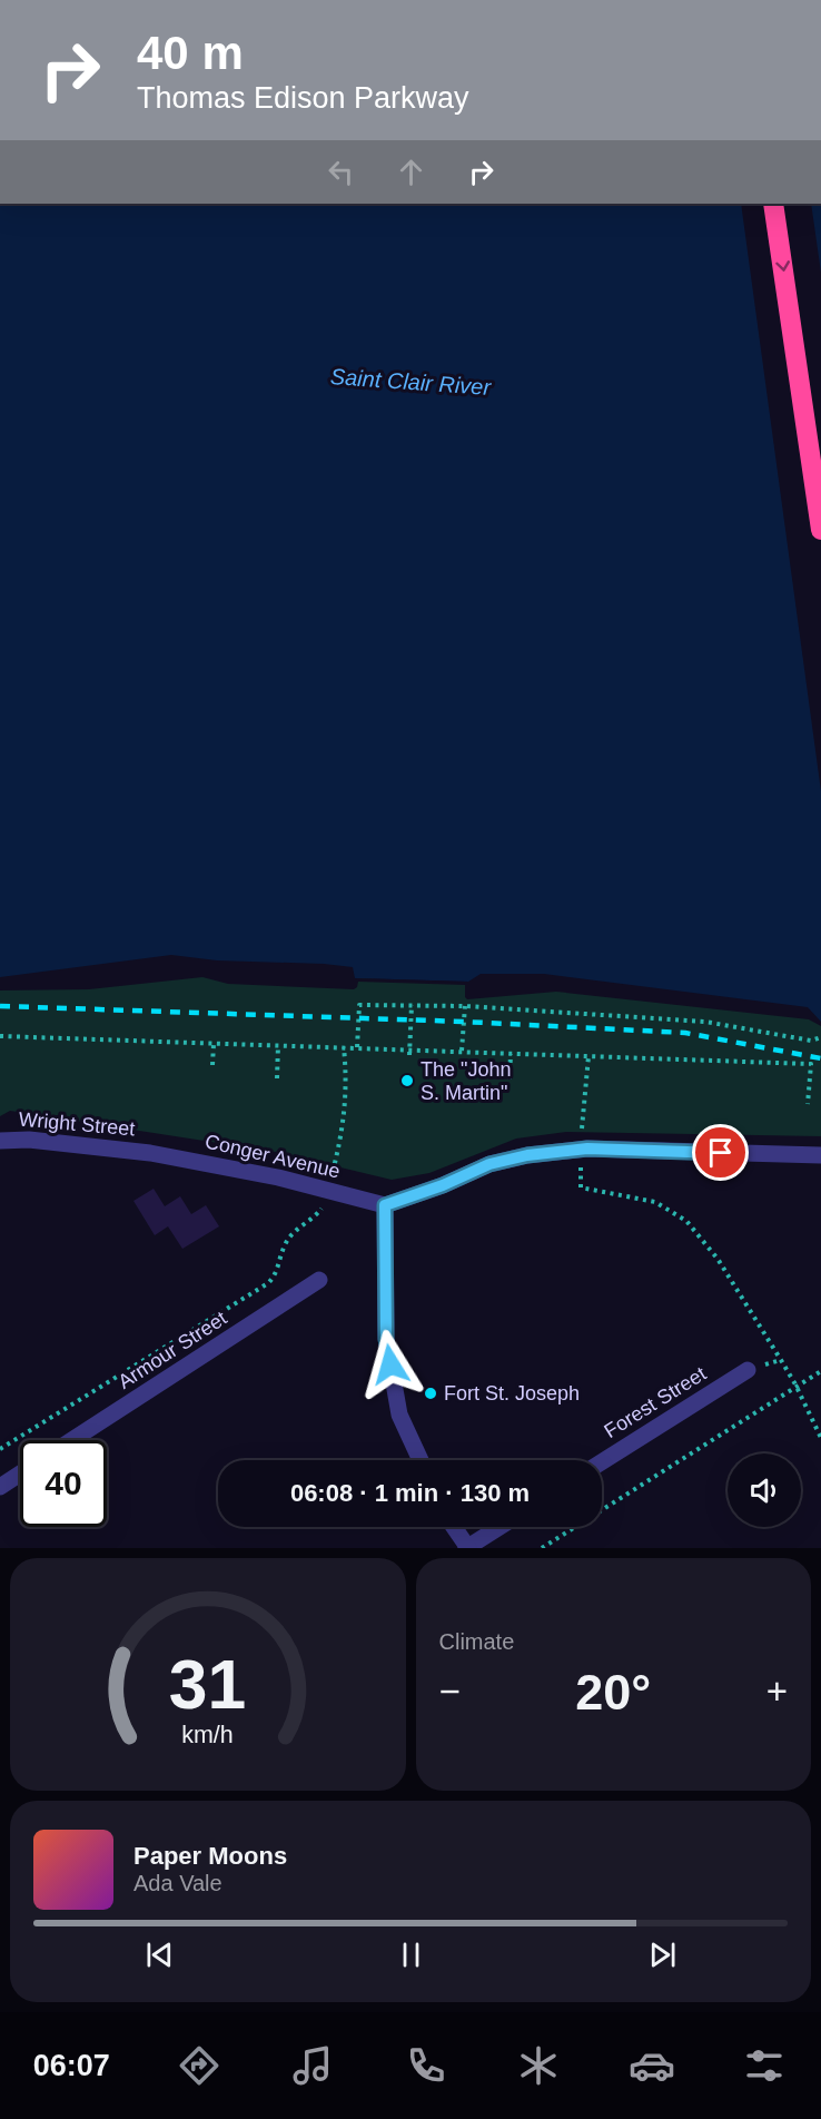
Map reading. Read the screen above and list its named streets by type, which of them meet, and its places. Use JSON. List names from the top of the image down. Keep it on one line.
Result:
{"streets":{"street":["Wright Street","Conger Avenue","Armour Street","Forest Street"]},"crossings":[["Wright Street","Conger Avenue"]],"water":["Saint Clair River"],"places":["The \"John S. Martin\"","Fort St. Joseph"],"page":{"turn":["40 m","Thomas Edison Parkway"],"limit":"40","trip":"06:08 · 1 min · 130 m","tile":"Climate","heat":["−","20°","+"],"song":["Paper Moons","Ada Vale"],"tabs":"06:07","gauge":["31","km/h"]}}
